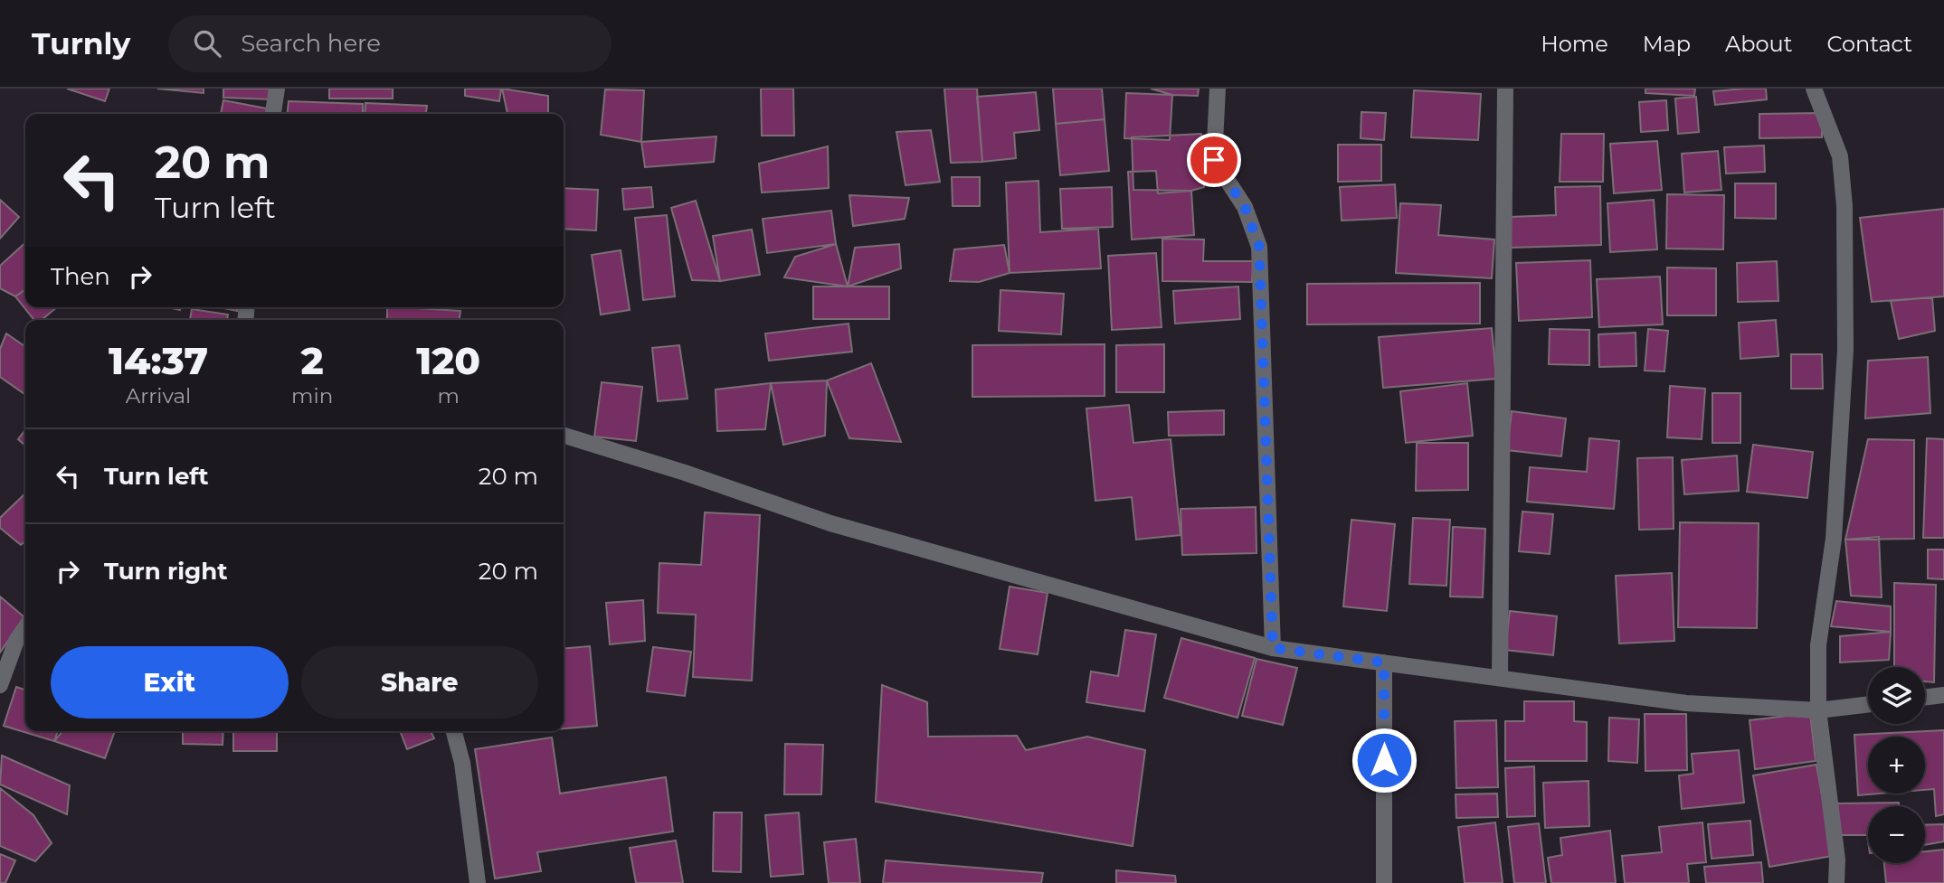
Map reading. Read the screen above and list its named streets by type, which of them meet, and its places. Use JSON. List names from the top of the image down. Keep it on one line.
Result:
{"page":{"header":"Turnly","search":"Search here","nav":["Home","Map","About","Contact"],"turn":["20 m","Turn left"],"then":"Then","eta":["14:37","Arrival","2","min","120","m"],"list":[{"name":"Turn left","value":"20 m"},{"name":"Turn right","value":"20 m"}],"buttons":["Exit","Share"],"map_buttons":["+","−"]}}
